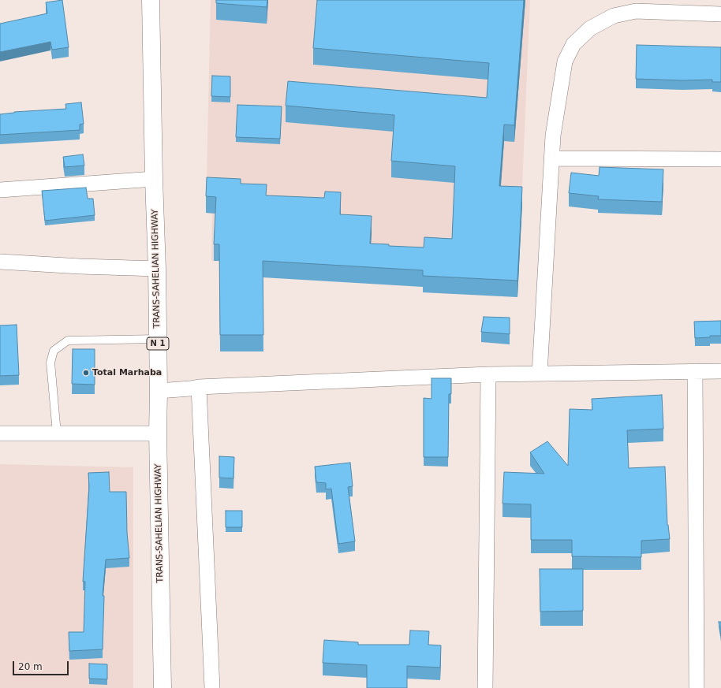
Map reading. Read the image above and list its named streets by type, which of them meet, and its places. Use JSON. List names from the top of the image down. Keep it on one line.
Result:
{"streets":{"highway":["TRANS-SAHELIAN HIGHWAY","N 1"]},"places":["Total Marhaba"],"scale_bar":"20 m"}
